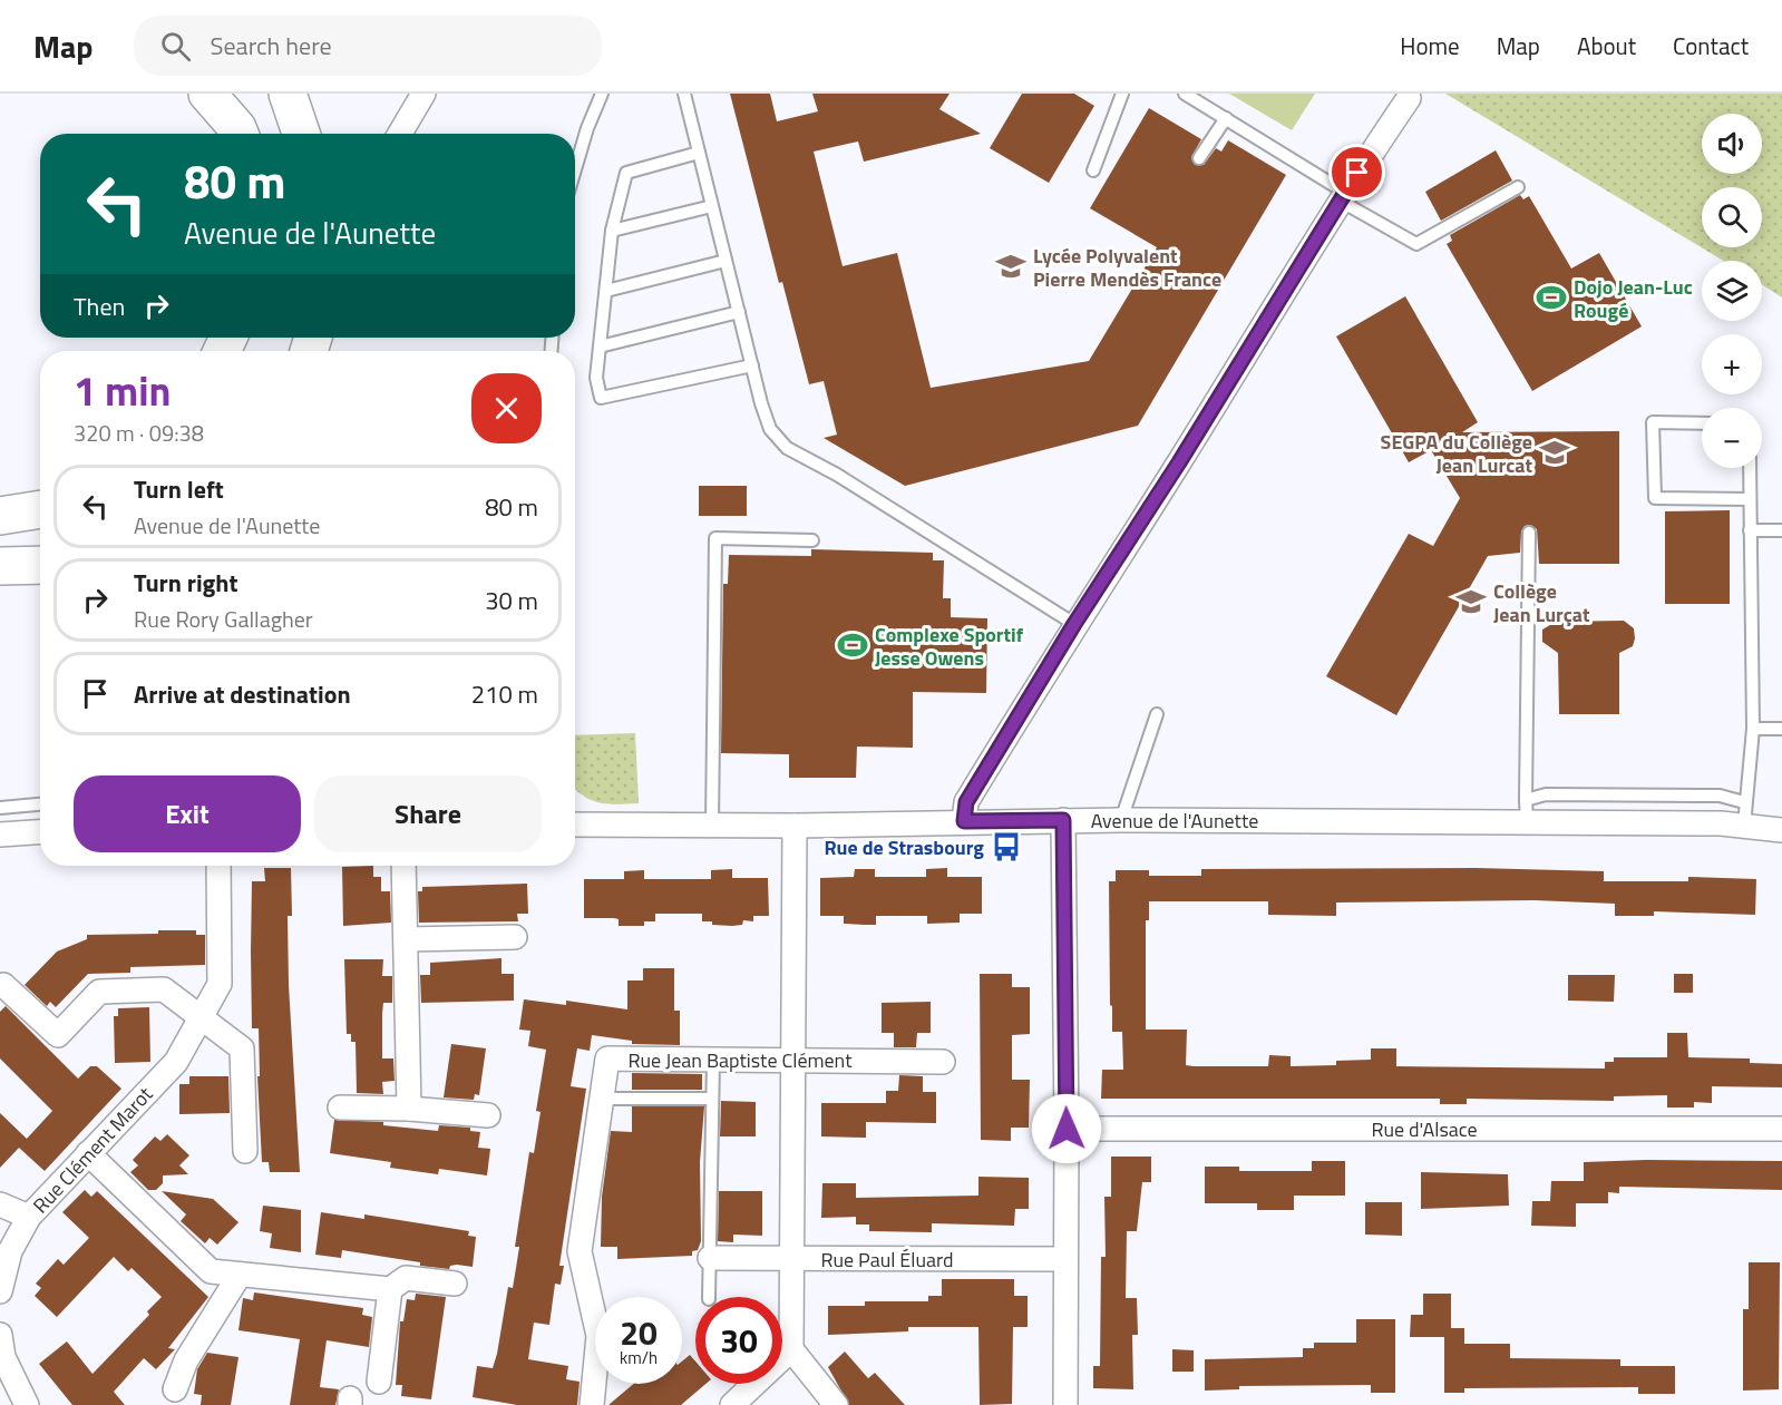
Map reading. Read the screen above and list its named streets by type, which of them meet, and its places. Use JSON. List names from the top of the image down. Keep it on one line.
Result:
{"streets":{"street":["Avenue de l'Aunette","Rue Jean Baptiste Clément","Rue d'Alsace","Rue Clément Marot","Rue Paul Éluard"]},"places":{"school or university":["Lycée Polyvalent Pierre Mendès France","SEGPA du Collège Jean Lurcat","Collège Jean Lurçat"],"sports":["Dojo Jean-Luc Rougé","Complexe Sportif Jesse Owens"],"bus stop":["Rue de Strasbourg"]},"page":{"header":"Map","search":"Search here","nav":["Home","Map","About","Contact"],"map_buttons":["+","−"],"turn":["80 m","Avenue de l'Aunette"],"then":"Then","heading":["1 min","320 m · 09:38"],"list":[{"name":"Turn left","note":"Avenue de l'Aunette","value":"80 m"},{"name":"Turn right","note":"Rue Rory Gallagher","value":"30 m"},{"name":"Arrive at destination","value":"210 m"}],"buttons":["Exit","Share"],"speed":"20 km/h","limit":"30"}}
